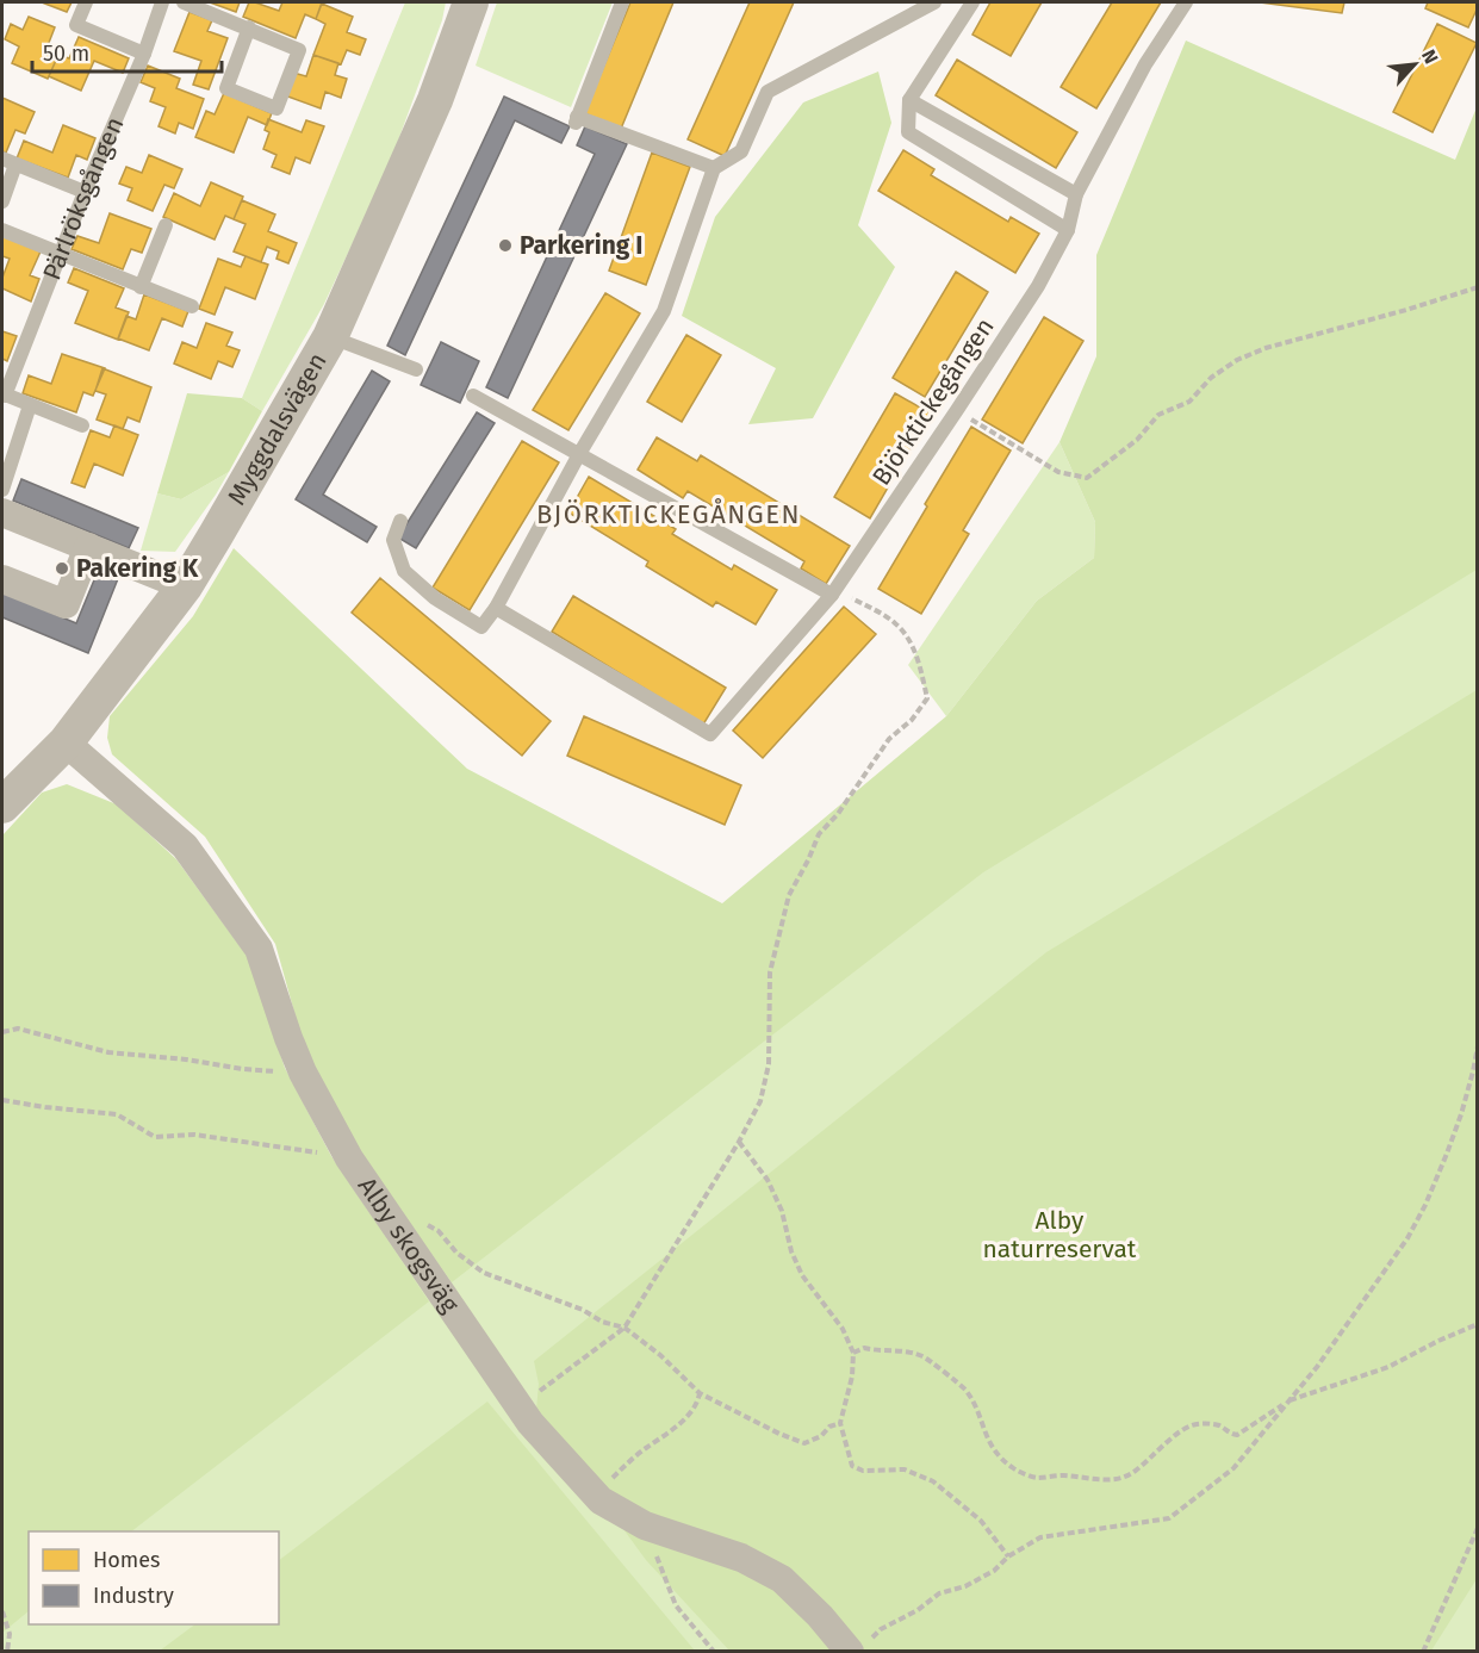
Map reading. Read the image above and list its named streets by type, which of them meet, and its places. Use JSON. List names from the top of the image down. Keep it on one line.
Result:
{"streets":{"street":["Myggdalsvägen","Alby skogsväg"],"lane":["Pärlröksgången","Björktickegången"]},"crossings":[["Myggdalsvägen","Alby skogsväg"]],"districts":["BJÖRKTICKEGÅNGEN"],"parks":["Alby naturreservat"],"places":["Parkering I","Pakering K"],"legend":["Homes","Industry"],"scale_bar":"50 m","north":"top right"}
